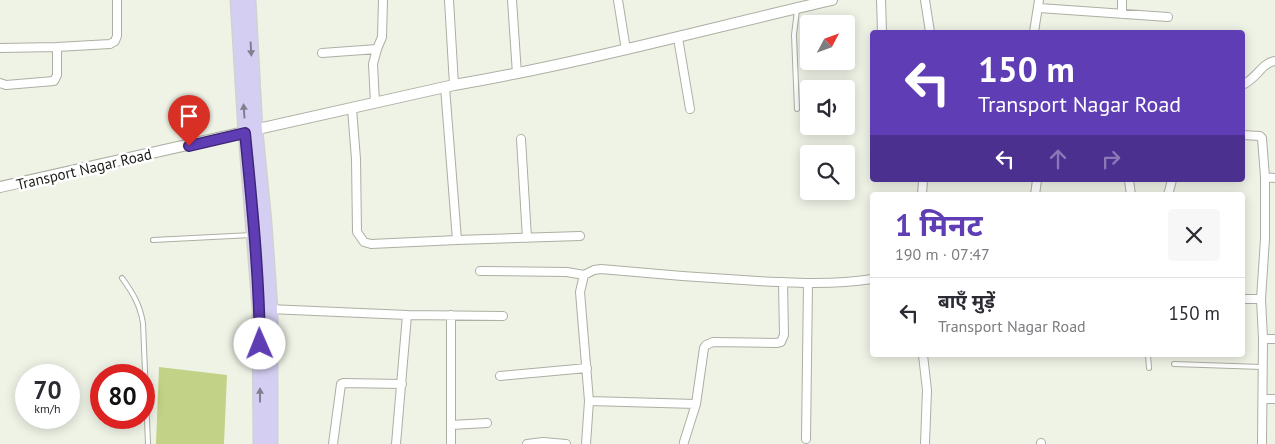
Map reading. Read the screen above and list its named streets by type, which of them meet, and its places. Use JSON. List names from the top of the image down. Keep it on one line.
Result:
{"streets":{"street":["Transport Nagar Road"]},"north":"top right","page":{"turn":["150 m","Transport Nagar Road"],"heading":["1 मिनट","190 m · 07:47"],"list":[{"name":"बाएँ मुड़ें","note":"Transport Nagar Road","value":"150 m"}],"speed":"70 km/h","limit":"80"}}
